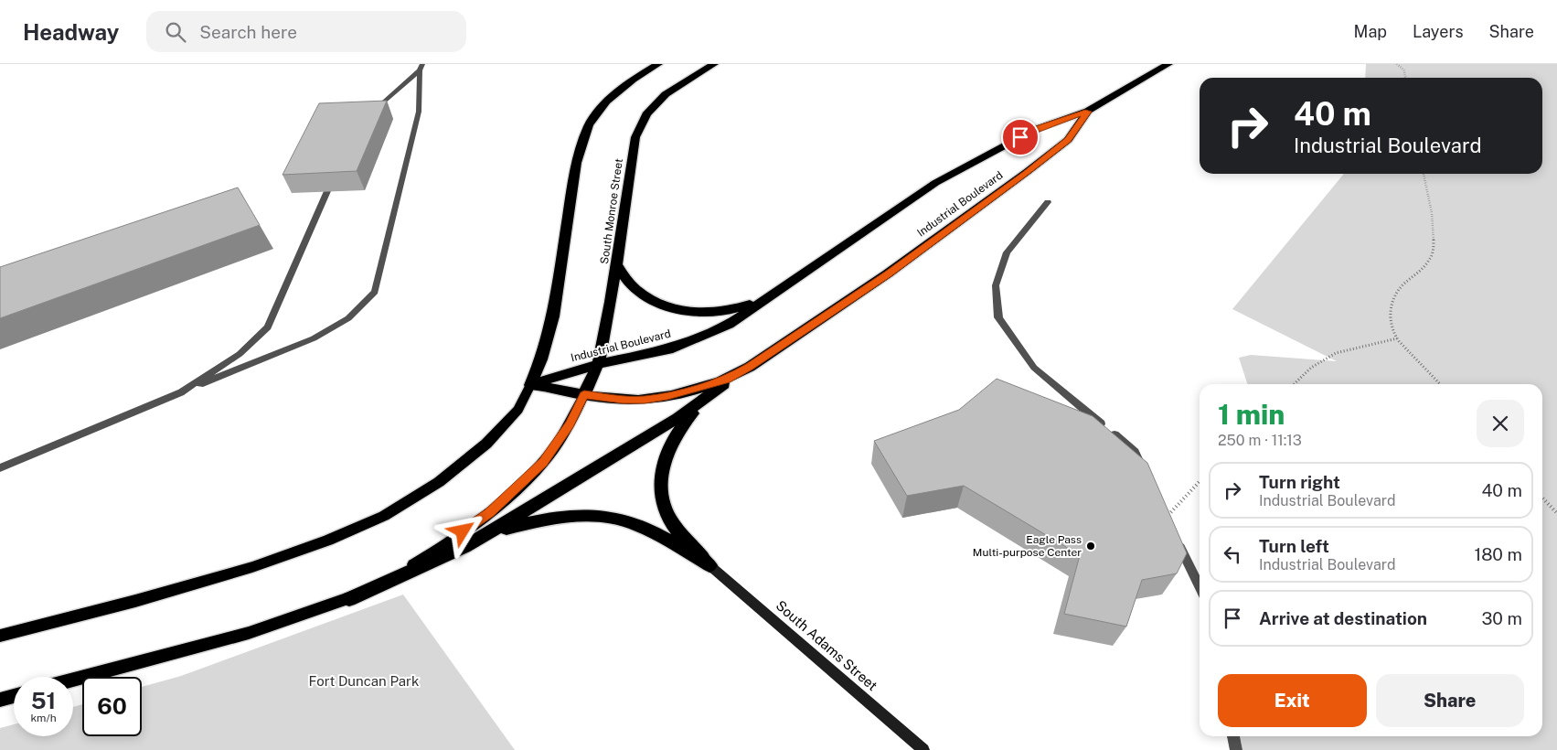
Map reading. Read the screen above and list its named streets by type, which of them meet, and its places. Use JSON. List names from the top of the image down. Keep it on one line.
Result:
{"streets":{"highway":["Industrial Boulevard","South Monroe Street"],"street":["South Adams Street"]},"crossings":[["Industrial Boulevard","South Monroe Street"]],"parks":["Fort Duncan Park"],"places":["Eagle Pass Multi-purpose Center"],"page":{"header":"Headway","search":"Search here","nav":["Map","Layers","Share"],"turn":["40 m","Industrial Boulevard"],"heading":["1 min","250 m · 11:13"],"list":[{"name":"Turn right","note":"Industrial Boulevard","value":"40 m"},{"name":"Turn left","note":"Industrial Boulevard","value":"180 m"},{"name":"Arrive at destination","value":"30 m"}],"buttons":["Exit","Share"],"speed":"51 km/h","limit":"60"}}
